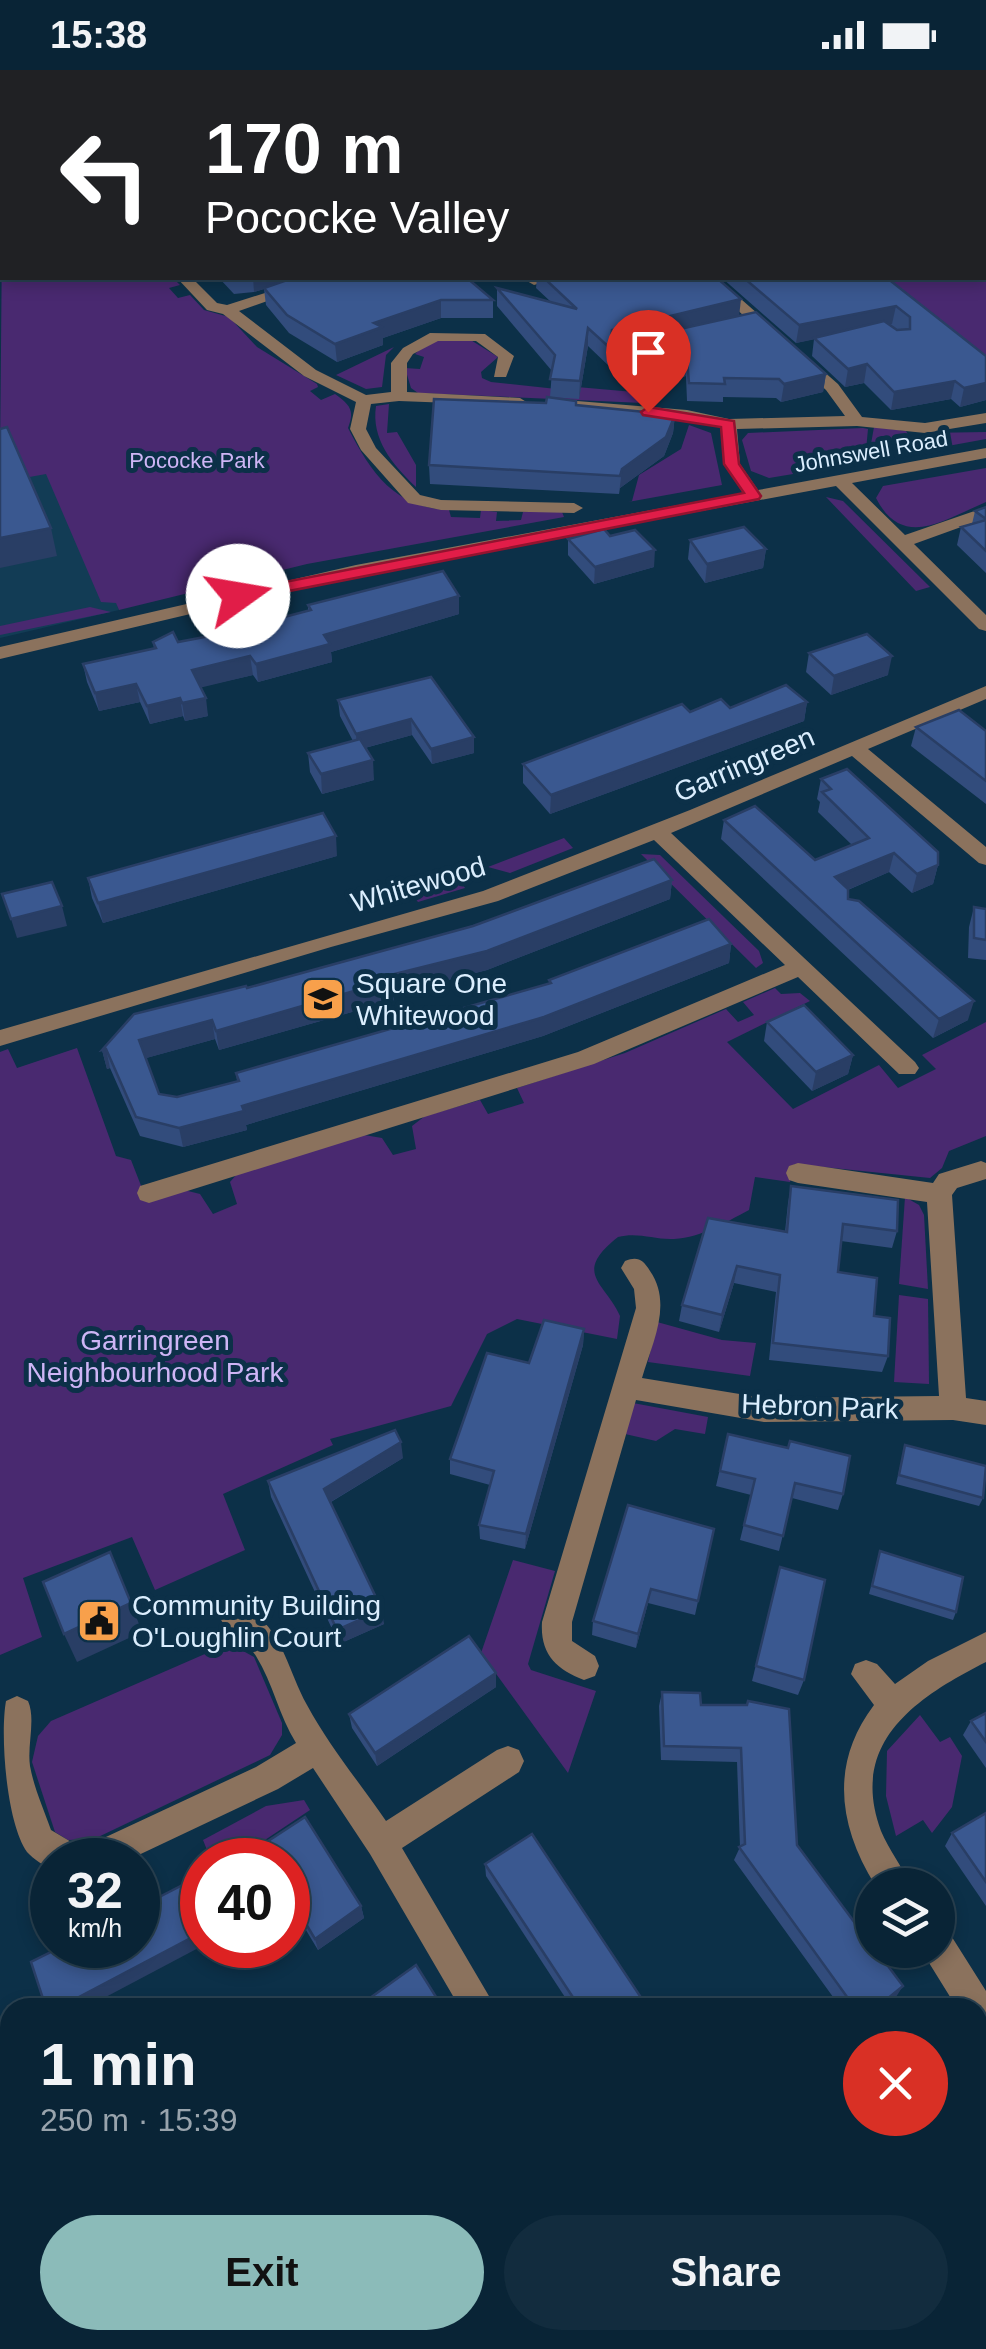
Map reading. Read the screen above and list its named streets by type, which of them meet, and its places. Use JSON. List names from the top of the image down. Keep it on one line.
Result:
{"streets":{"street":["Johnswell Road","Garringreen","Whitewood","Hebron Park"]},"crossings":[["Garringreen","Whitewood"]],"parks":["Pococke Park","Garringreen Neighbourhood Park"],"places":{"school or university":["Square One Whitewood"],"public building":["Community Building O'Loughlin Court"]},"page":{"status":"15:38","turn":["170 m","Pococke Valley"],"speed":"32 km/h","limit":"40","heading":["1 min","250 m · 15:39"],"buttons":["Exit","Share"]}}
